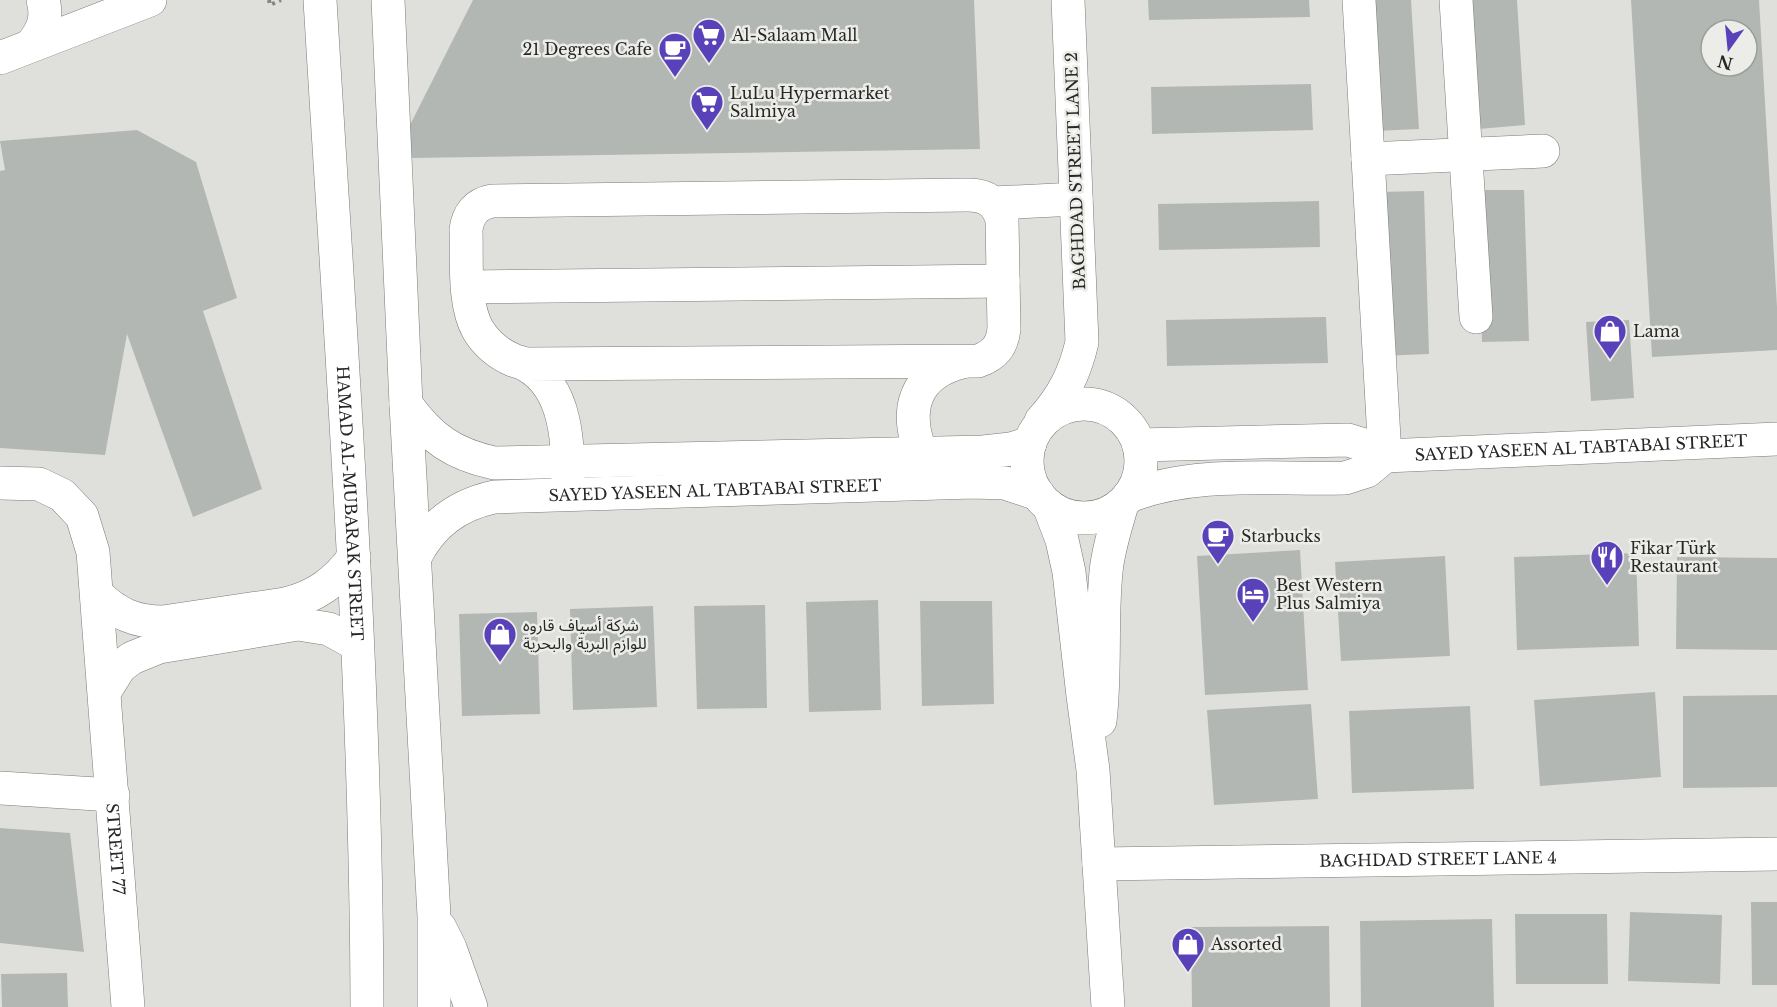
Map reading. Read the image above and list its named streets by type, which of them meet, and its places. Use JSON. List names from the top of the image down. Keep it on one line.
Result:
{"streets":{"street":["BAGHDAD STREET LANE 2","SAYED YASEEN AL TABTABAI STREET","HAMAD AL-MUBARAK STREET","STREET 77","BAGHDAD STREET LANE 4"]},"crossings":[["BAGHDAD STREET LANE 2","SAYED YASEEN AL TABTABAI STREET"]],"places":{"supermarket":["Al-Salaam Mall","LuLu Hypermarket Salmiya"],"cafe":["21 Degrees Cafe","Starbucks"],"shop":["Lama","شركة أسياف قاروه للوازم البرية والبحرية","Assorted"],"restaurant":["Fikar Türk Restaurant"],"hotel":["Best Western Plus Salmiya"]},"north":"bottom"}
